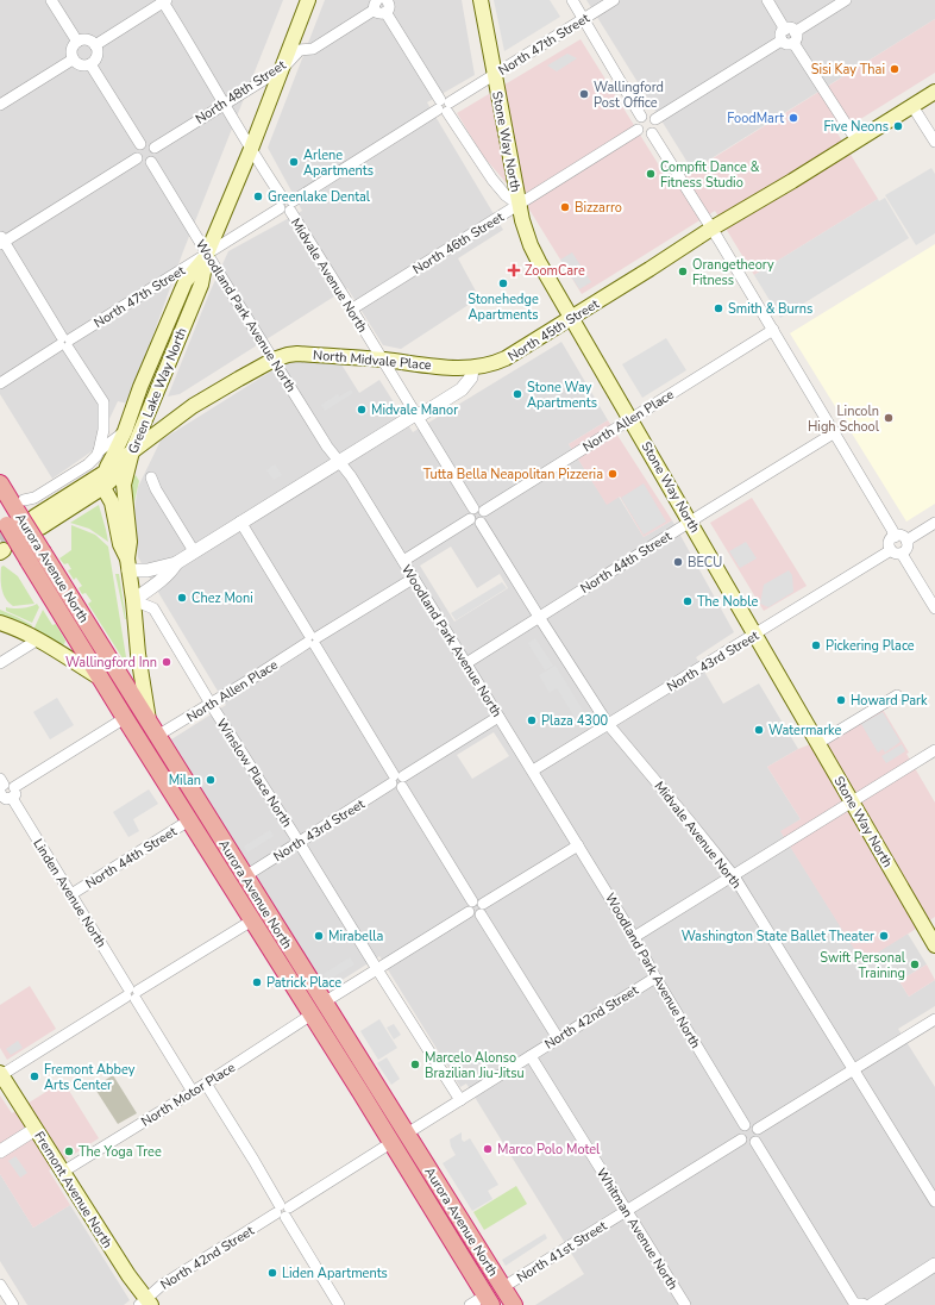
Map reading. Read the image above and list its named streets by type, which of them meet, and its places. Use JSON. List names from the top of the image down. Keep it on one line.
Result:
{"streets":{"highway":["Aurora Avenue North"],"main road":["Stone Way North","North 45th Street","North Midvale Place","Green Lake Way North","Fremont Avenue North"],"street":["North 47th Street","North 48th Street","North 46th Street","Midvale Avenue North","Woodland Park Avenue North","North Allen Place","North 44th Street","North 43rd Street","Winslow Place North","Linden Avenue North","North 42nd Street","North Motor Place","Whitman Avenue North","North 41st Street"]},"crossings":[["North 47th Street","Stone Way North"],["North 47th Street","Midvale Avenue North"],["North 47th Street","Woodland Park Avenue North"],["North 47th Street","Green Lake Way North"],["North 48th Street","Midvale Avenue North"],["North 48th Street","Woodland Park Avenue North"],["North 48th Street","Green Lake Way North"],["Stone Way North","North 46th Street"],["Stone Way North","North 45th Street"],["Stone Way North","North Allen Place"],["Stone Way North","North 44th Street"],["Stone Way North","North 43rd Street"],["North 46th Street","Midvale Avenue North"],["Midvale Avenue North","North Midvale Place"],["Midvale Avenue North","Green Lake Way North"],["Midvale Avenue North","North Allen Place"],["Midvale Avenue North","North 44th Street"],["Midvale Avenue North","North 43rd Street"],["Woodland Park Avenue North","North Midvale Place"],["Woodland Park Avenue North","Green Lake Way North"],["Woodland Park Avenue North","North Allen Place"],["Woodland Park Avenue North","North 44th Street"],["Woodland Park Avenue North","North 43rd Street"],["Woodland Park Avenue North","North 42nd Street"],["Woodland Park Avenue North","North Motor Place"],["Woodland Park Avenue North","North 41st Street"],["North 45th Street","North Midvale Place"],["Green Lake Way North","North Allen Place"],["Green Lake Way North","Aurora Avenue North"],["Green Lake Way North","Winslow Place North"],["North Allen Place","Aurora Avenue North"],["North Allen Place","Winslow Place North"],["North 44th Street","Aurora Avenue North"],["North 44th Street","Linden Avenue North"],["Aurora Avenue North","North 43rd Street"],["Aurora Avenue North","North 42nd Street"],["Aurora Avenue North","North Motor Place"],["Aurora Avenue North","North 41st Street"],["North 43rd Street","Winslow Place North"],["Winslow Place North","North 42nd Street"],["Winslow Place North","North Motor Place"],["Linden Avenue North","North Motor Place"],["North 42nd Street","Fremont Avenue North"],["North 42nd Street","Whitman Avenue North"],["North Motor Place","Fremont Avenue North"],["Whitman Avenue North","North 41st Street"]],"places":{"other":["Sisi Kay Thai","Wallingford Post Office","FoodMart","Five Neons","Arlene Apartments","Compfit Dance & Fitness Studio","Greenlake Dental","Bizzarro","Orangetheory Fitness","Stonehedge Apartments","Smith & Burns","Stone Way Apartments","Midvale Manor","Lincoln High School","Tutta Bella Neapolitan Pizzeria","BECU","Chez Moni","The Noble","Pickering Place","Wallingford Inn","Howard Park","Plaza 4300","Watermarke","Milan","Mirabella","Washington State Ballet Theater","Swift Personal Training","Patrick Place","Marcelo Alonso Brazilian Jiu-Jitsu","Fremont Abbey Arts Center","Marco Polo Motel","The Yoga Tree","Liden Apartments"],"health":["ZoomCare"]}}
